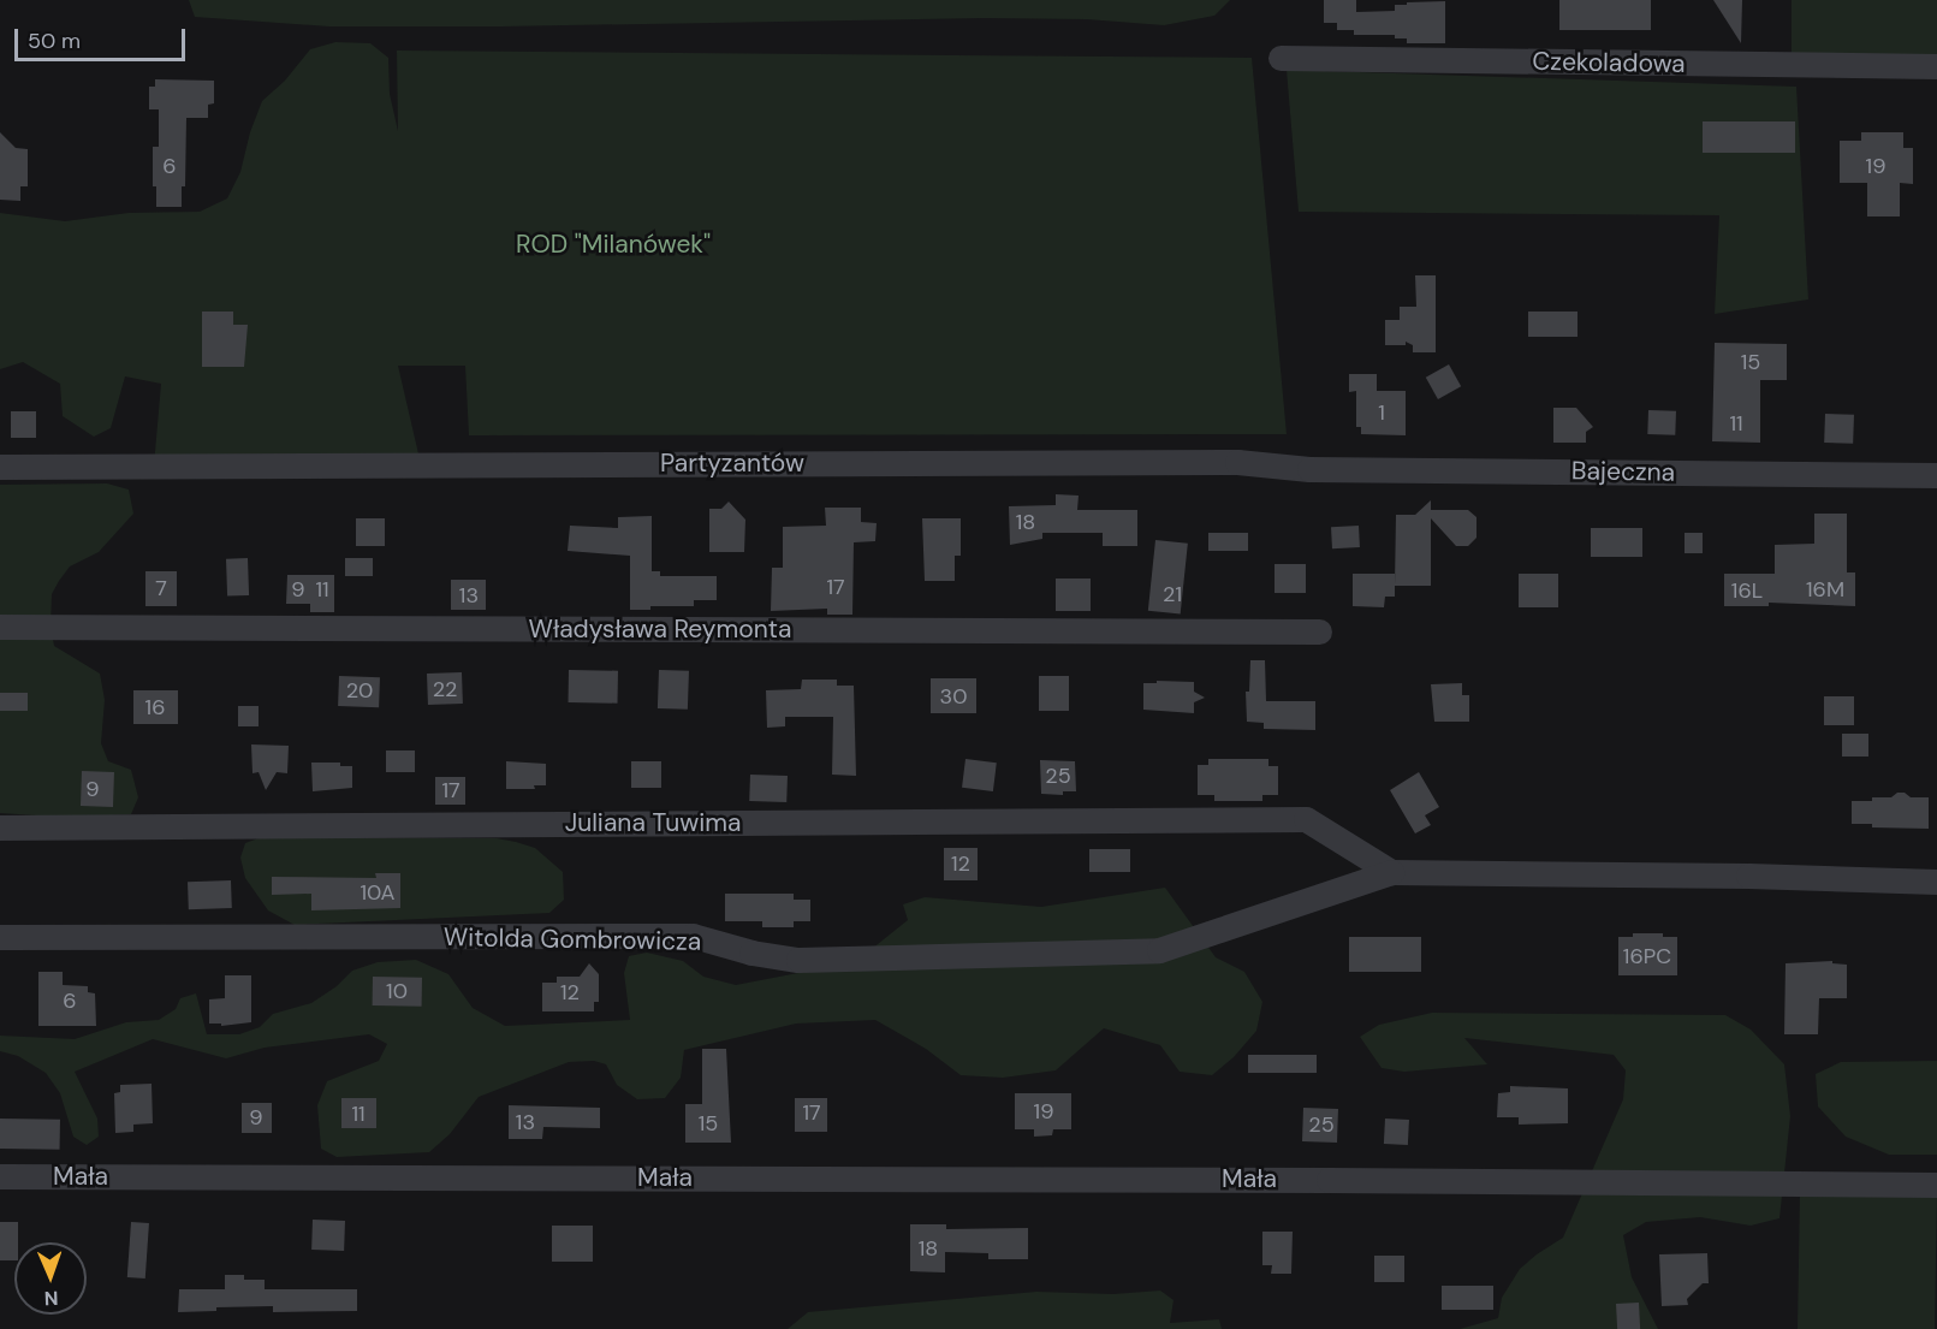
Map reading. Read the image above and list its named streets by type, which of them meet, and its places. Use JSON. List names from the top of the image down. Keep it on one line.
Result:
{"streets":{"street":["Czekoladowa","Partyzantów","Bajeczna","Władysława Reymonta","Juliana Tuwima","Witolda Gombrowicza","Mała"]},"crossings":[["Partyzantów","Bajeczna"],["Juliana Tuwima","Witolda Gombrowicza"]],"parks":["ROD \"Milanówek\""],"house_numbers":["6","19","15","1","11","18","17","7","9","11","16M","16L","21","13","22","20","30","16","25","9","17","12","10A","16PC","10","12","6","19","17","11","9","13","15","25","18"],"scale_bar":"50 m","north":"bottom"}
